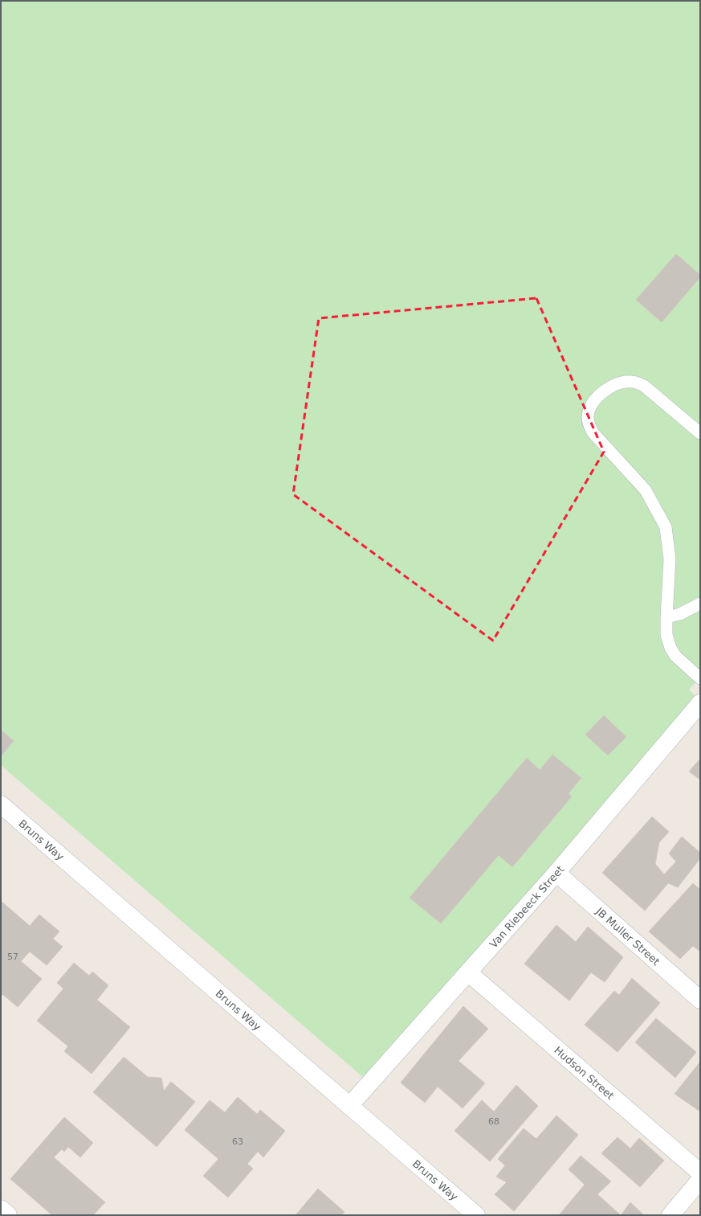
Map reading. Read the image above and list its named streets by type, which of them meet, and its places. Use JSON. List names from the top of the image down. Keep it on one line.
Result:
{"streets":{"street":["Bruns Way","Van Riebeeck Street","JB Muller Street","Hudson Street"]},"crossings":[["Bruns Way","Van Riebeeck Street"],["Van Riebeeck Street","JB Muller Street"],["Van Riebeeck Street","Hudson Street"]],"house_numbers":["57","68","63"]}
